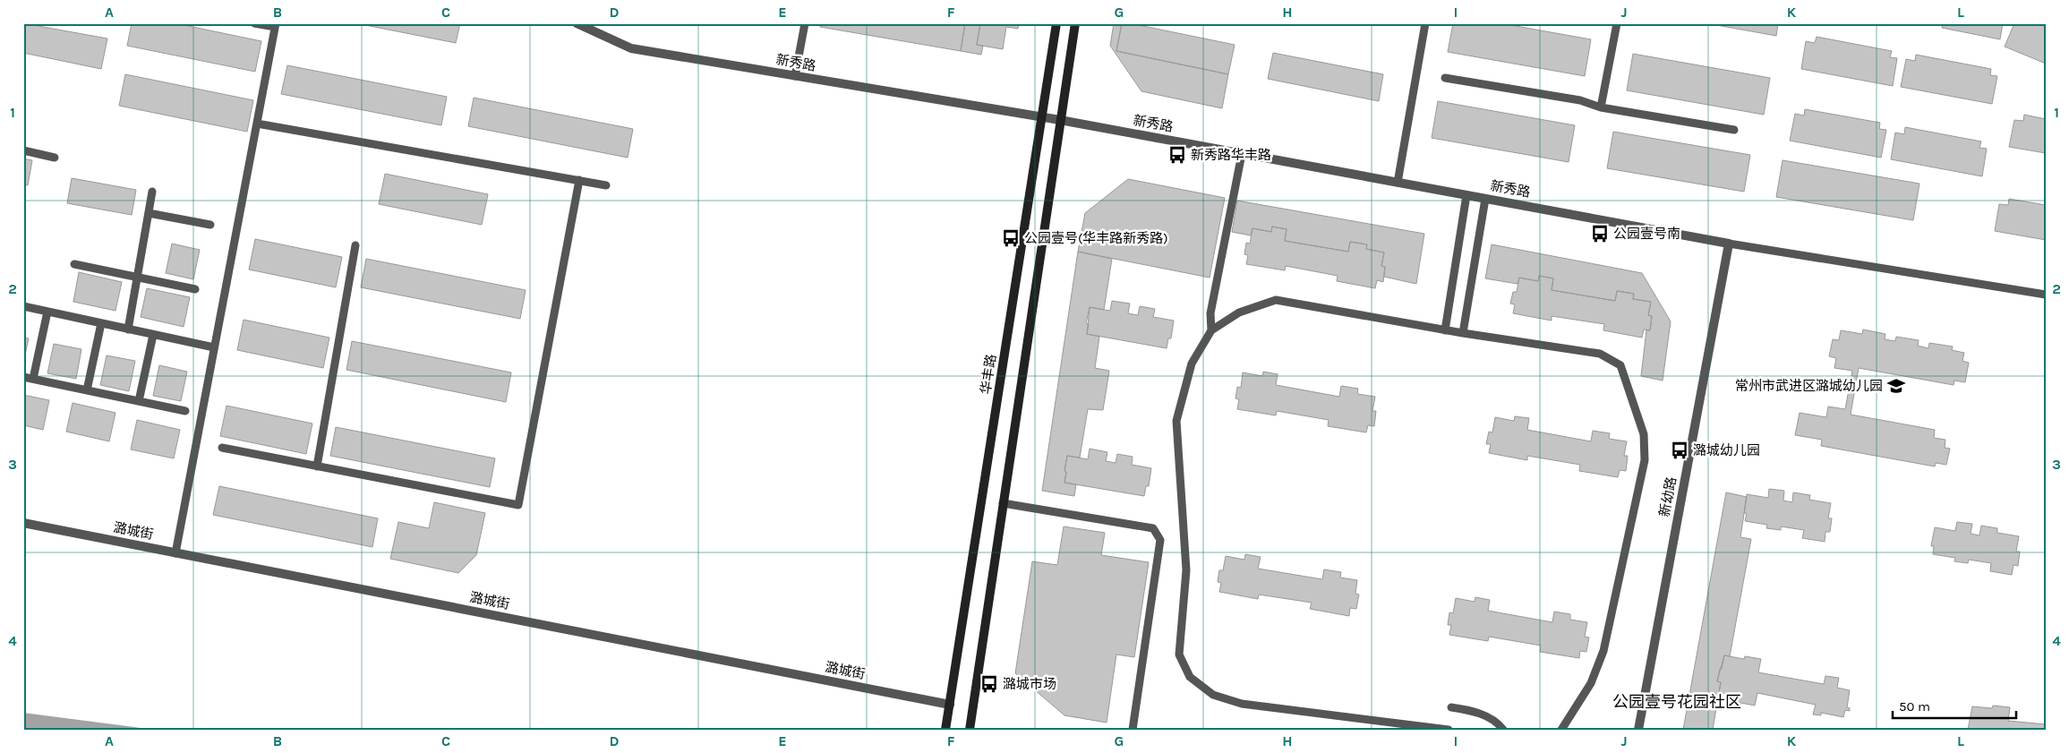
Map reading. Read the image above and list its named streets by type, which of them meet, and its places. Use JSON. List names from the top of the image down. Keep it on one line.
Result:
{"streets":{"street":["新秀路","华丰路","新幼路","潞城街"]},"crossings":[["新秀路","华丰路"],["新秀路","新幼路"],["华丰路","潞城街"]],"districts":["公园壹号花园社区"],"places":{"bus stop":["新秀路华丰路","公园壹号南","公园壹号(华丰路新秀路)","潞城幼儿园","潞城市场"],"school or university":["常州市武进区潞城幼儿园"]},"scale_bar":"50 m","grid":{"columns":["A","B","C","D","E","F","G","H","I","J","K","L"],"rows":["1","2","3","4"]}}
